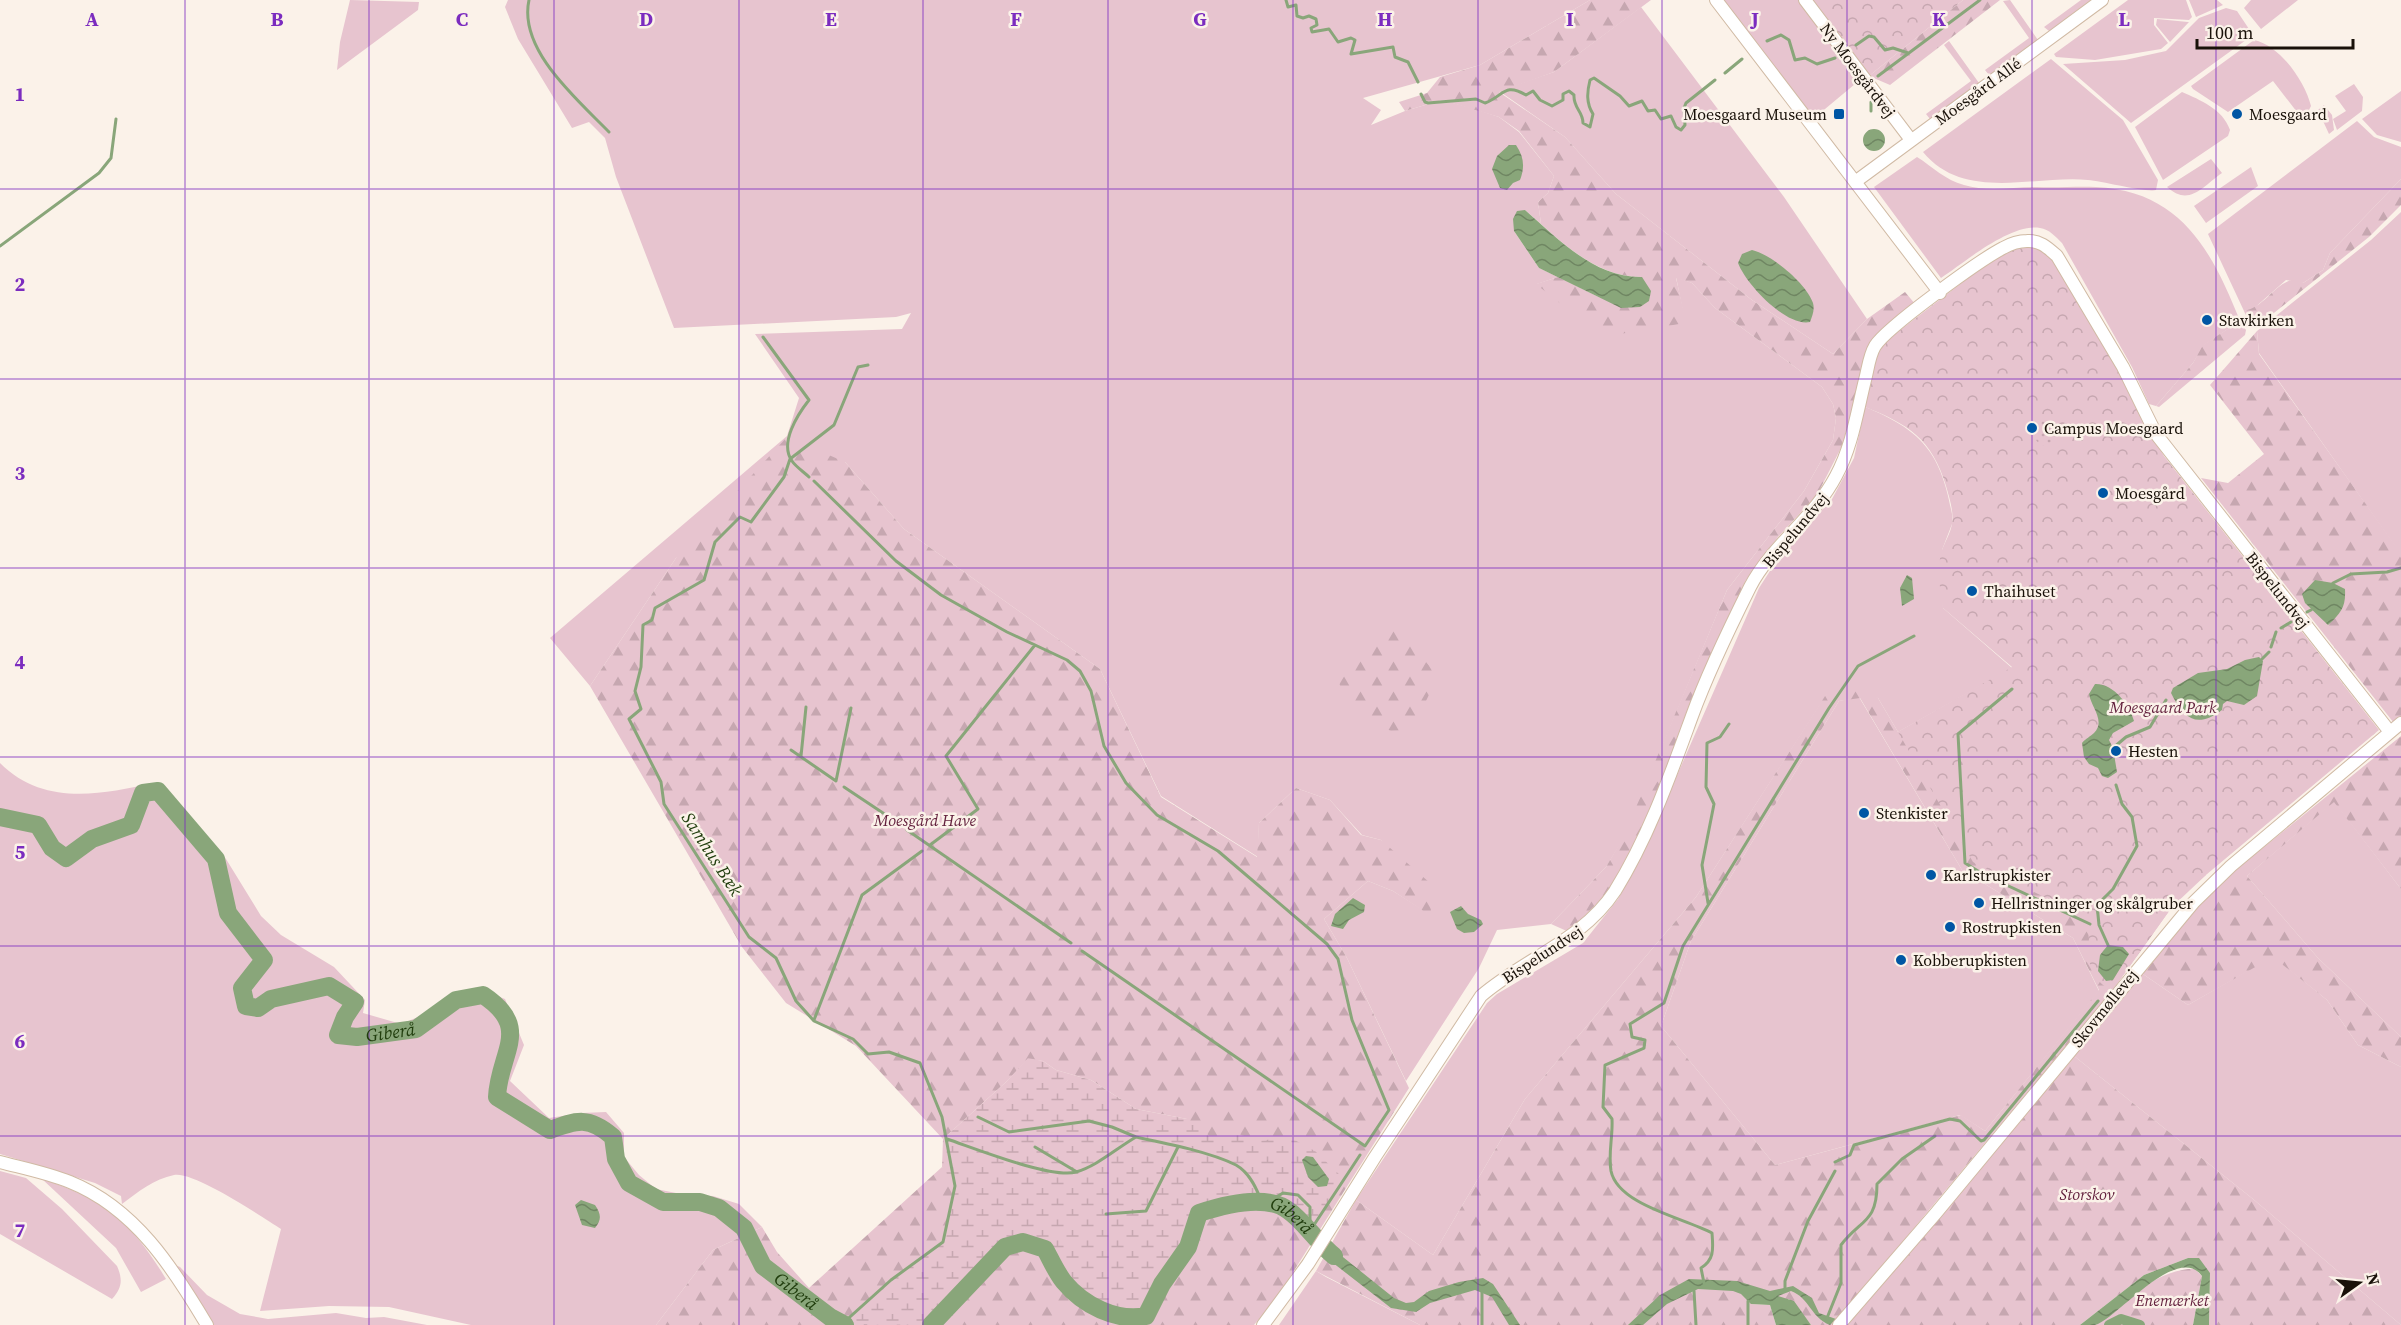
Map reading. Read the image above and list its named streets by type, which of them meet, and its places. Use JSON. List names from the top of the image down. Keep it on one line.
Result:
{"streets":{"street":["Ny Moesgårdvej","Moesgård Allé","Bispelundvej","Skovmøllevej"]},"crossings":[["Ny Moesgårdvej","Moesgård Allé"],["Bispelundvej","Skovmøllevej"]],"water":["Samhus Bæk","Giberå"],"parks":["Moesgaard Park","Moesgård Have","Storskov","Enemærket"],"places":{"transit":["Moesgaard Museum"],"other":["Moesgaard","Stavkirken","Campus Moesgaard","Moesgård","Thaihuset","Hesten","Stenkister","Karlstrupkister","Hellristninger og skålgruber","Rostrupkisten","Kobberupkisten"]},"scale_bar":"100 m","north":"right","grid":{"columns":["A","B","C","D","E","F","G","H","I","J","K","L"],"rows":["1","2","3","4","5","6","7"]}}
